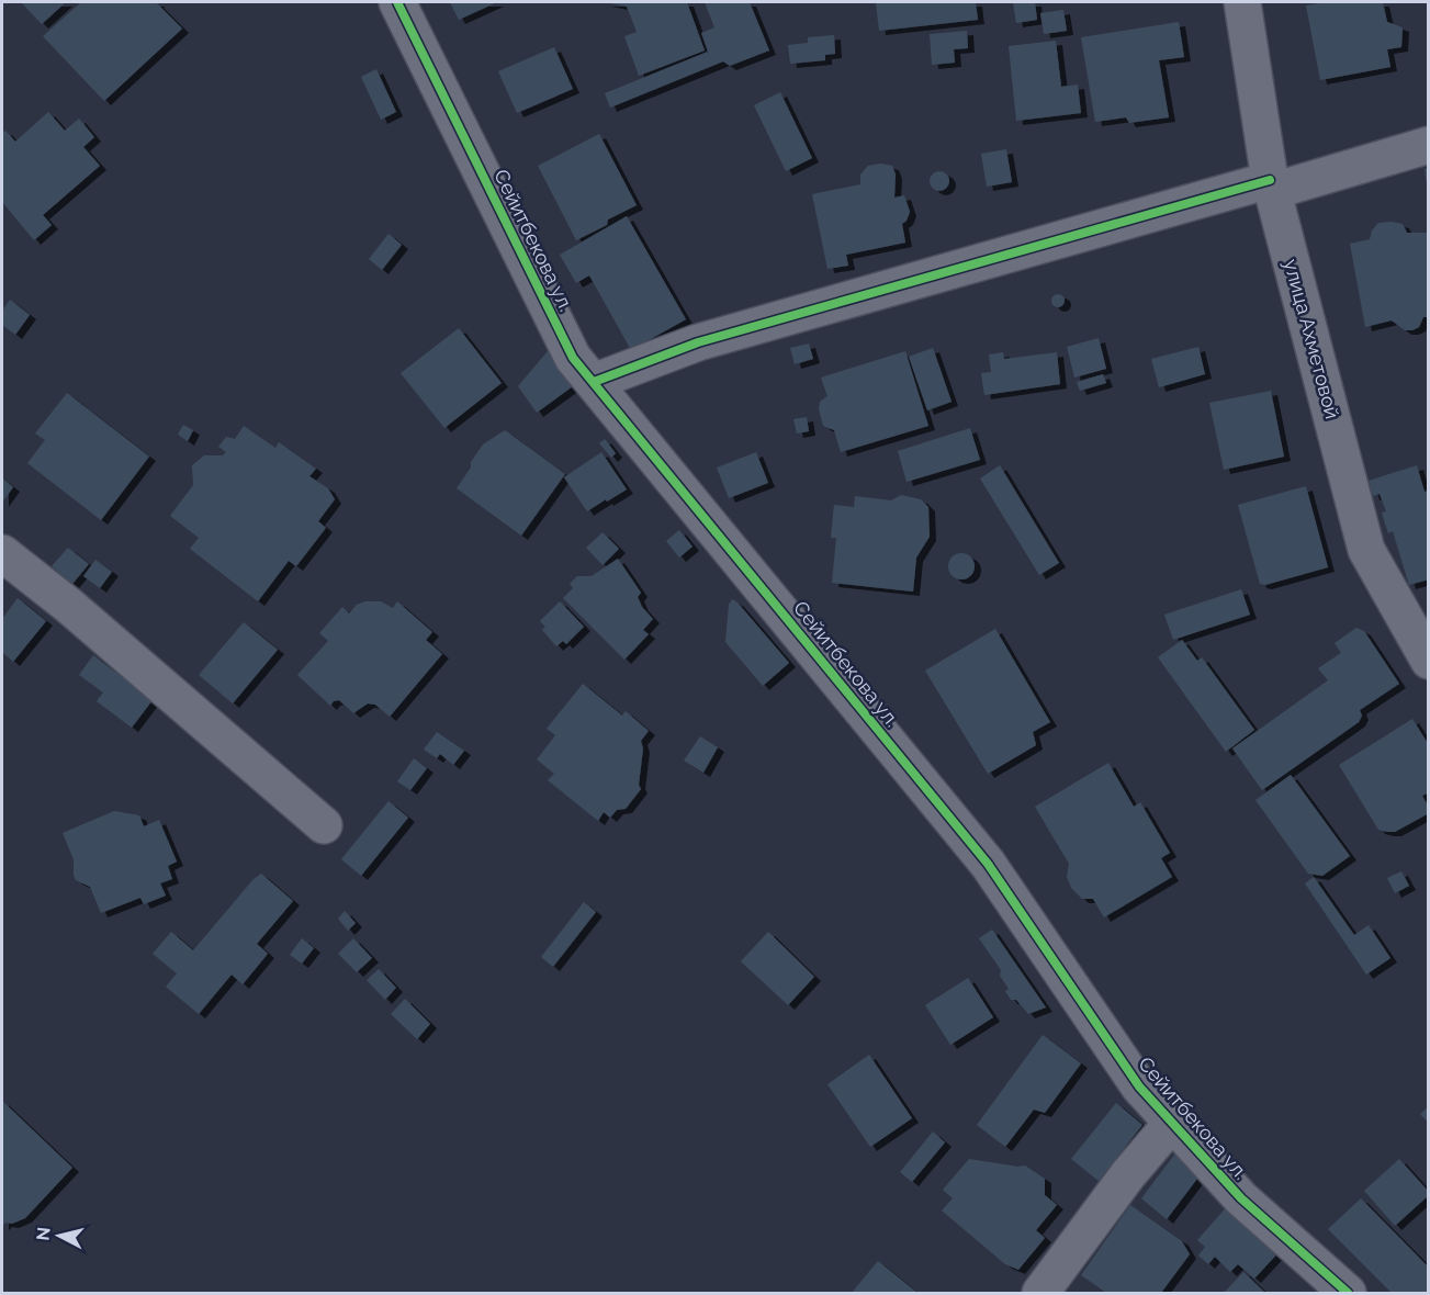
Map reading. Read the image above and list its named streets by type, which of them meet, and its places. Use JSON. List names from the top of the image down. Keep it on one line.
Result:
{"streets":{"street":["Сейитбекова ул.","улица Ахметовой"]},"north":"left"}
